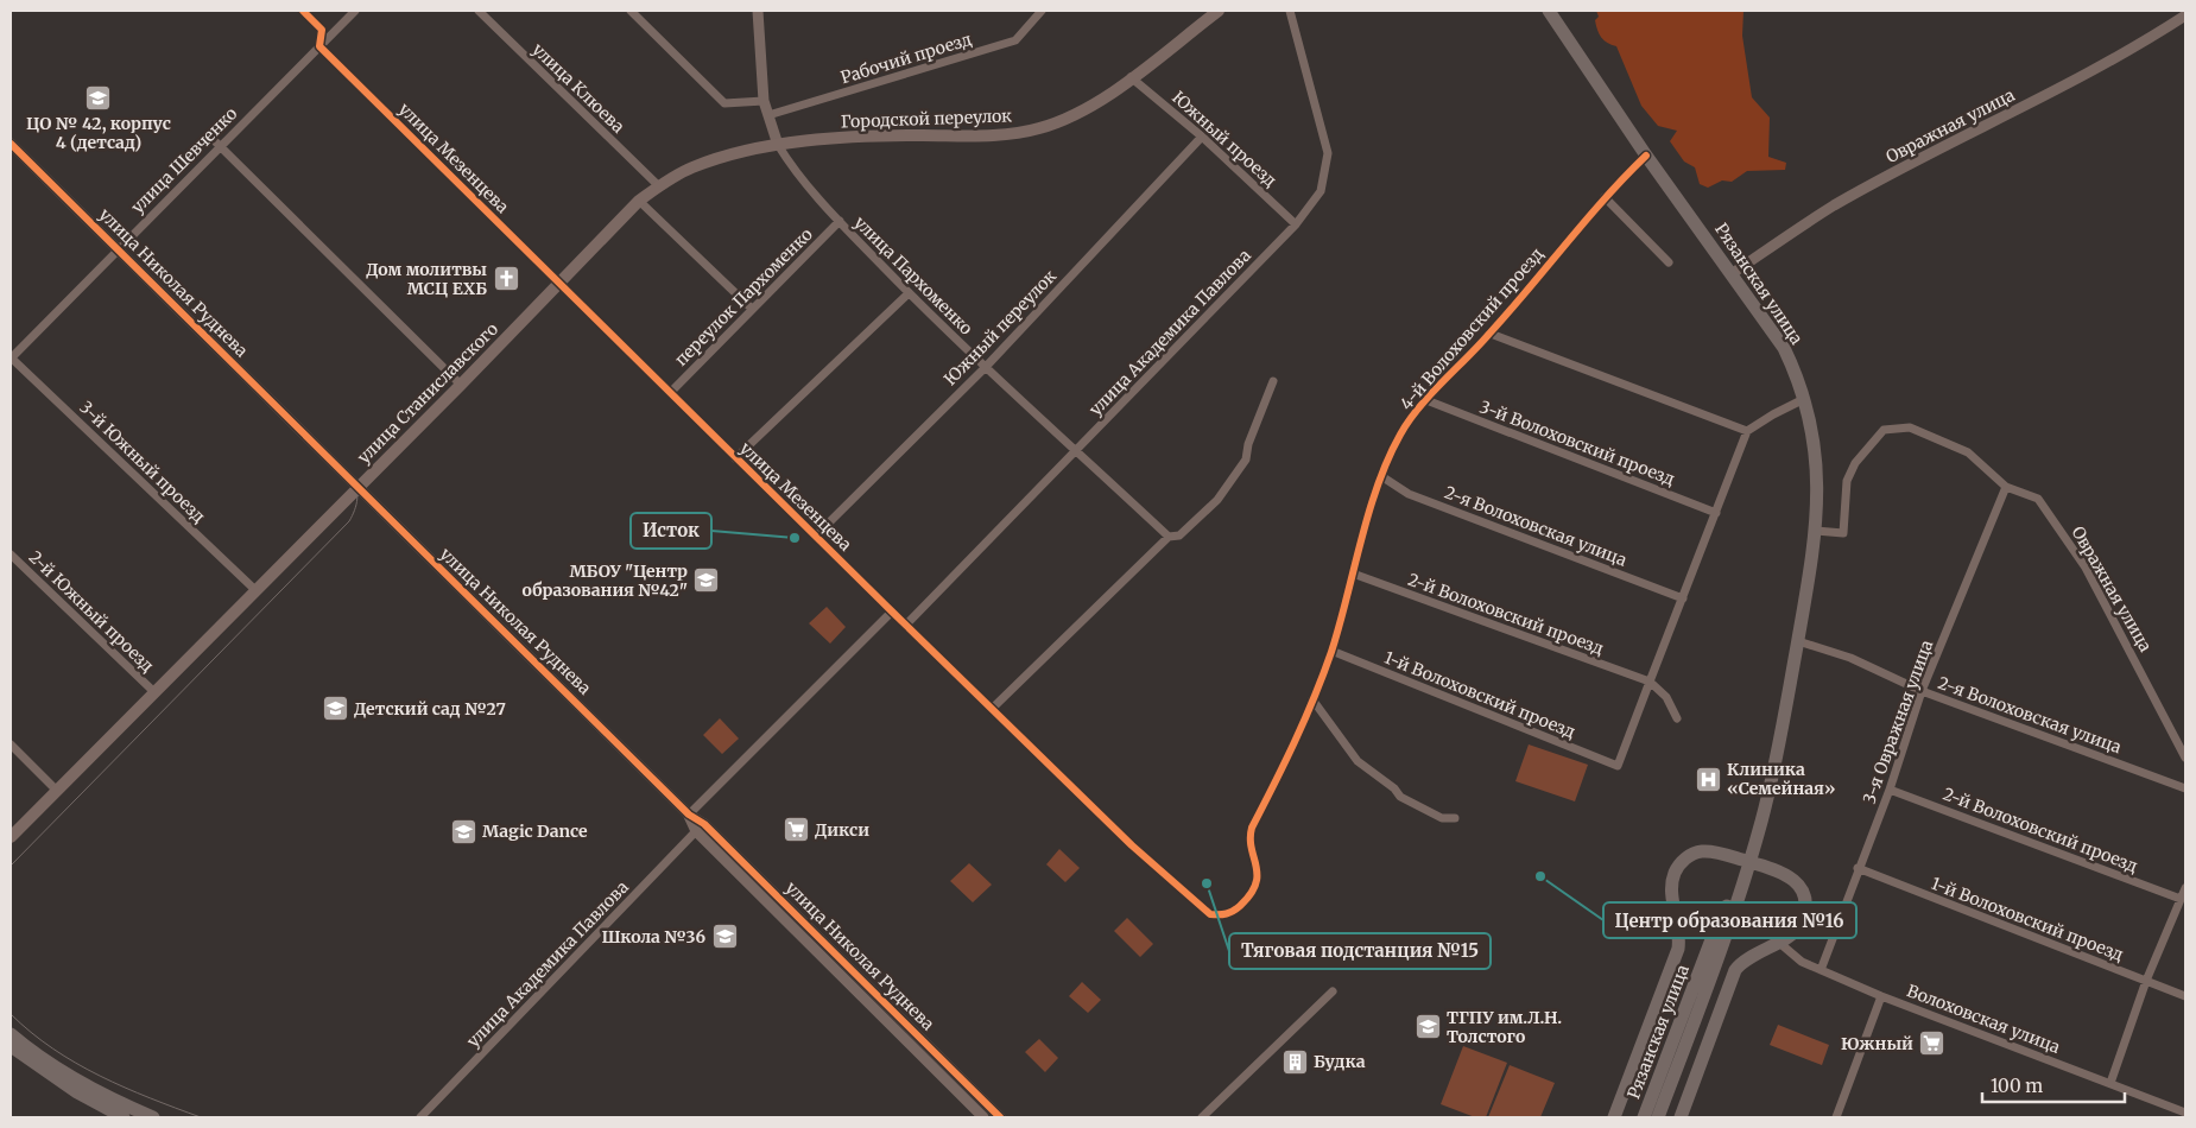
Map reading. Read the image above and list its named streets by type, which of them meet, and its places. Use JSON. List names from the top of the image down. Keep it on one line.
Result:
{"streets":{"main road":["Городской переулок","Рязанская улица","улица Станиславского"],"street":["Рабочий проезд","улица Клюева","Овражная улица","Южный проезд","улица Мезенцева","улица Шевченко","улица Пархоменко","улица Николая Руднева","переулок Пархоменко","Южный переулок","4-й Волоховский проезд","улица Академика Павлова","3-й Волоховский проезд","3-й Южный проезд","2-я Волоховская улица","2-й Южный проезд","2-й Волоховский проезд","1-й Волоховский проезд","3-я Овражная улица","Волоховская улица"]},"crossings":[["улица Клюева","улица Станиславского"],["Городской переулок","Южный проезд"],["Городской переулок","улица Пархоменко"],["Городской переулок","улица Станиславского"],["Овражная улица","Рязанская улица"],["Овражная улица","3-я Овражная улица"],["Южный проезд","Южный переулок"],["Южный проезд","улица Академика Павлова"],["улица Мезенцева","улица Шевченко"],["улица Мезенцева","переулок Пархоменко"],["улица Мезенцева","Южный переулок"],["улица Мезенцева","4-й Волоховский проезд"],["улица Мезенцева","улица Академика Павлова"],["улица Мезенцева","улица Станиславского"],["улица Шевченко","улица Николая Руднева"],["улица Шевченко","3-й Южный проезд"],["улица Пархоменко","переулок Пархоменко"],["улица Пархоменко","Южный переулок"],["улица Пархоменко","улица Академика Павлова"],["улица Пархоменко","улица Станиславского"],["улица Николая Руднева","улица Академика Павлова"],["улица Николая Руднева","улица Станиславского"],["Рязанская улица","4-й Волоховский проезд"],["Рязанская улица","2-я Волоховская улица"],["4-й Волоховский проезд","3-й Волоховский проезд"],["4-й Волоховский проезд","2-я Волоховская улица"],["4-й Волоховский проезд","2-й Волоховский проезд"],["4-й Волоховский проезд","1-й Волоховский проезд"],["улица Станиславского","3-й Южный проезд"],["улица Станиславского","2-й Южный проезд"],["2-я Волоховская улица","3-я Овражная улица"],["2-й Волоховский проезд","1-й Волоховский проезд"],["2-й Волоховский проезд","3-я Овражная улица"],["1-й Волоховский проезд","3-я Овражная улица"],["3-я Овражная улица","Волоховская улица"]],"places":{"school or university":["ЦО № 42, корпус 4 (детсад)","МБОУ \"Центр образования №42\"","Детский сад №27","Magic Dance","Школа №36","ТГПУ им.Л.Н. Толстого"],"church":["Дом молитвы МСЦ ЕХБ"],"other":["Исток","Центр образования №16","Тяговая подстанция №15"],"hospital":["Клиника «Семейная»"],"supermarket":["Дикси","Южный"],"building":["Будка"]},"scale_bar":"100 m"}
